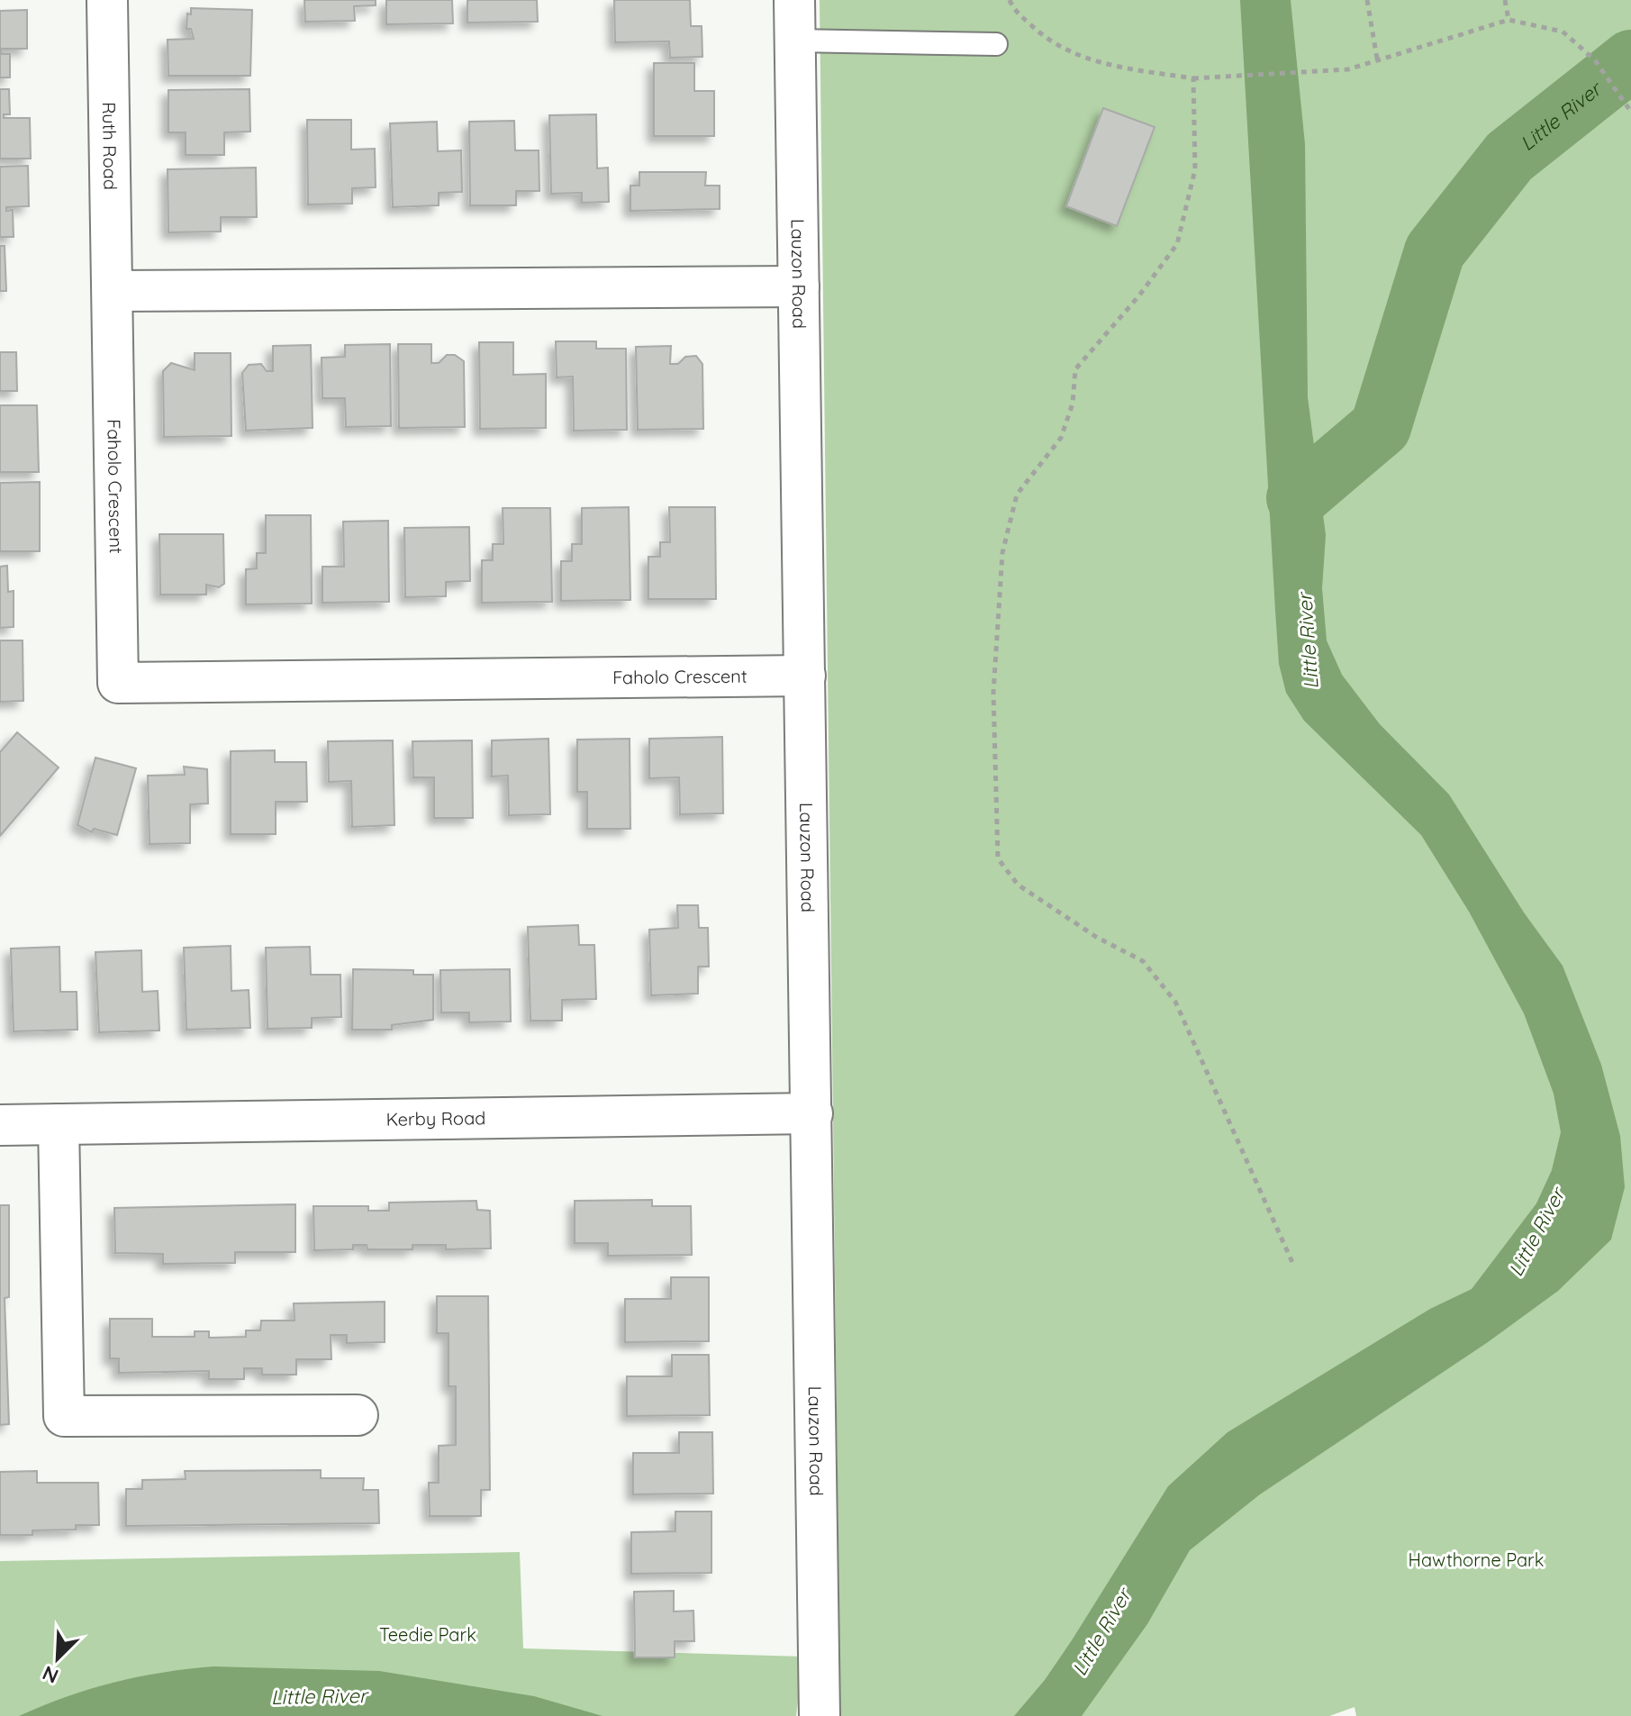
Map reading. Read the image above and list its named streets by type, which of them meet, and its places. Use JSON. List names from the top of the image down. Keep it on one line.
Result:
{"streets":{"street":["Ruth Road","Lauzon Road","Faholo Crescent","Kerby Road"]},"crossings":[["Ruth Road","Faholo Crescent"],["Lauzon Road","Faholo Crescent"],["Lauzon Road","Kerby Road"]],"water":["Little River"],"parks":["Hawthorne Park","Teedie Park"],"north":"bottom left"}
